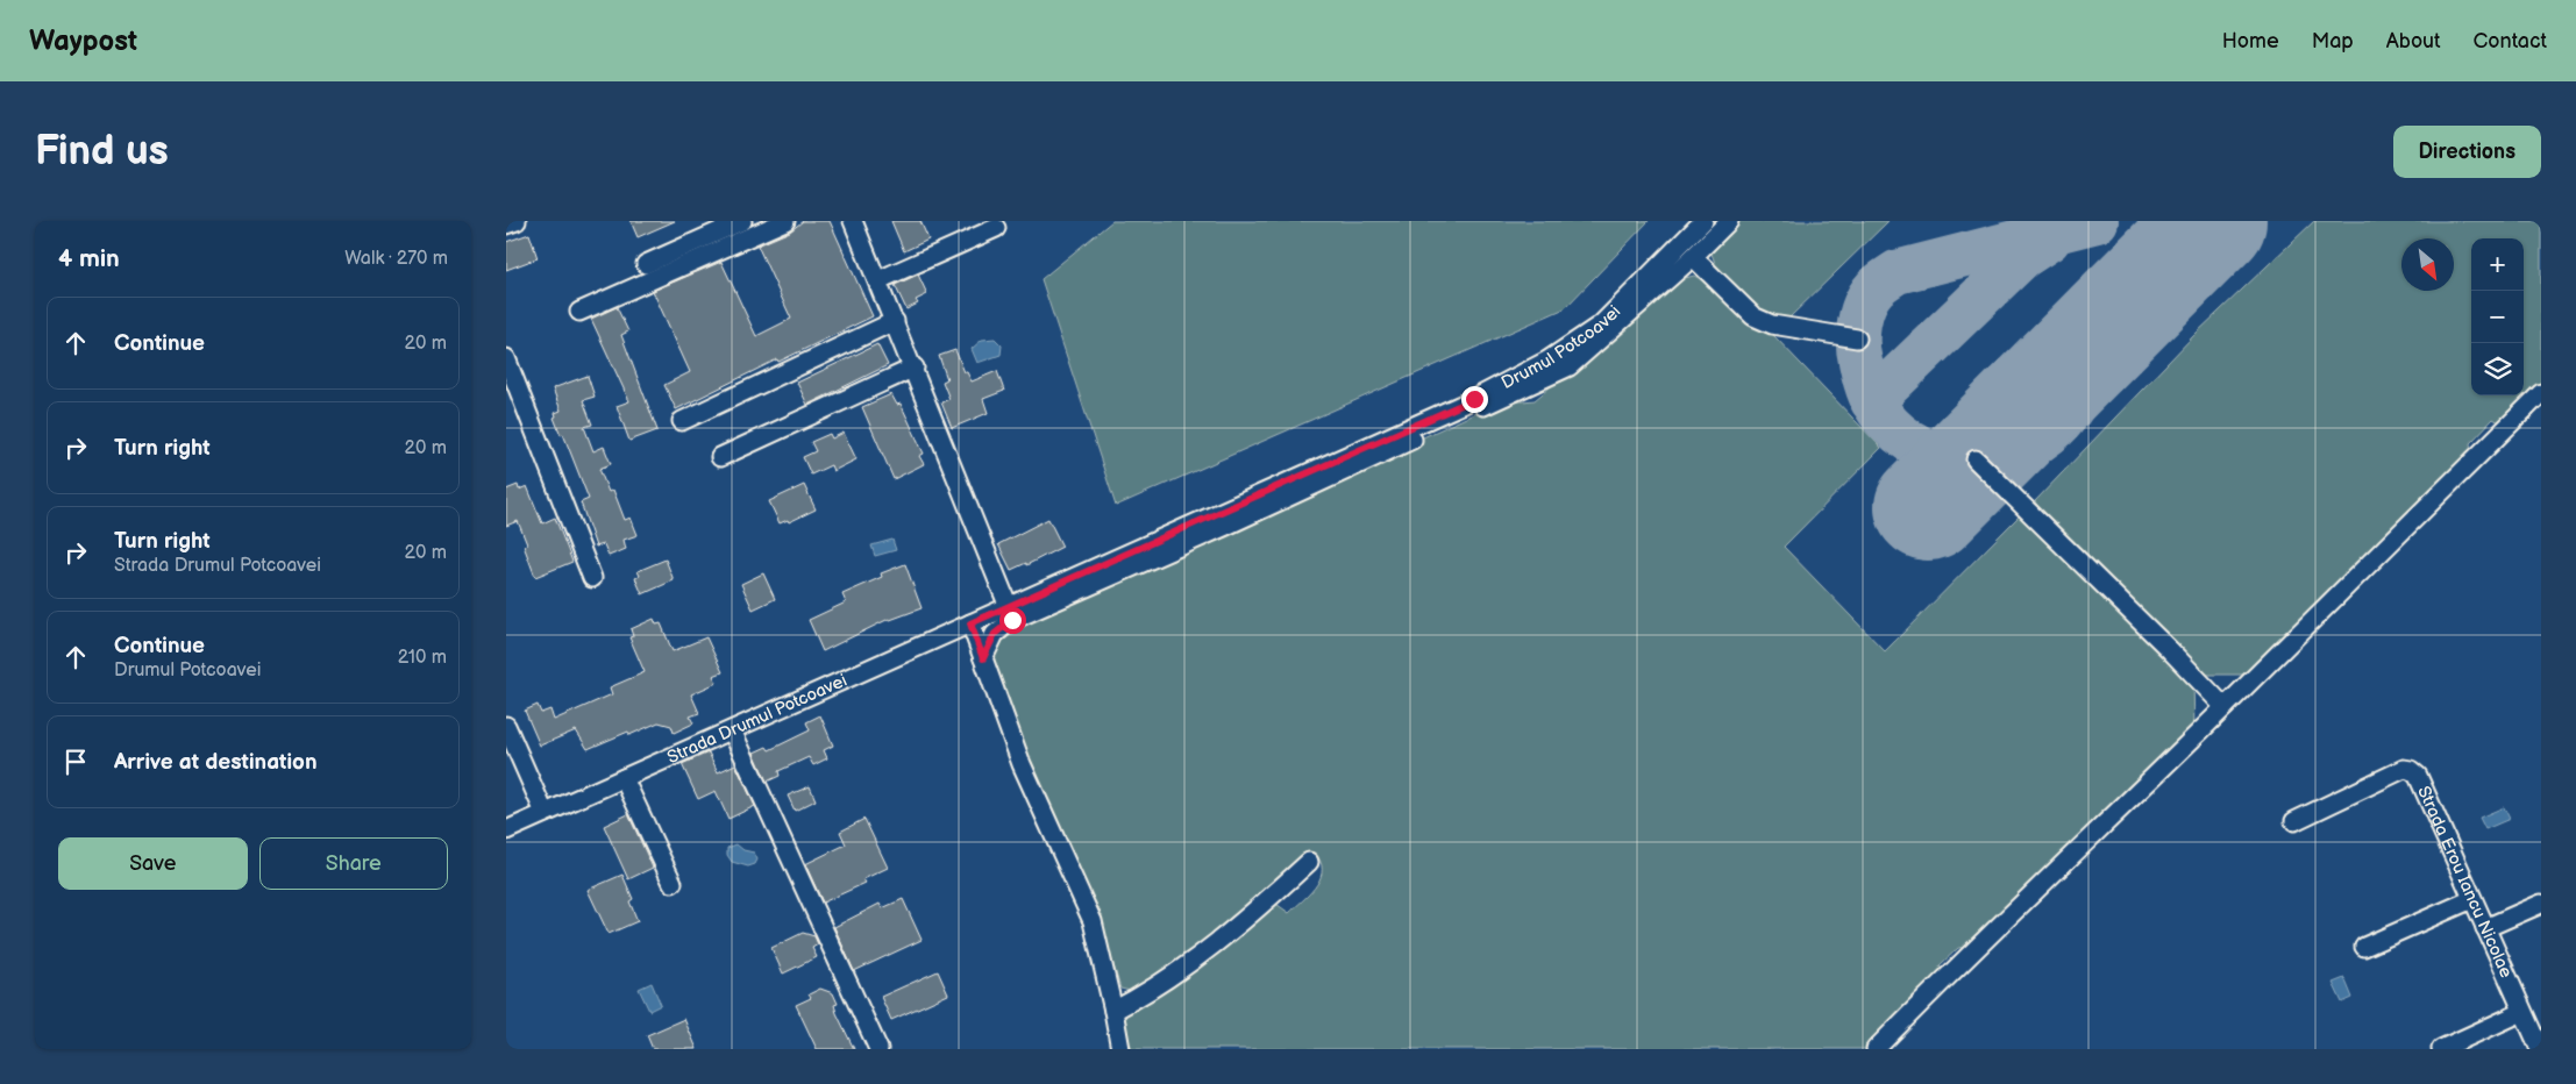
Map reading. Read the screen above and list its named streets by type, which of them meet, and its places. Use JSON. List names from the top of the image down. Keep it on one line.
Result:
{"streets":{"street":["Drumul Potcoavei","Strada Drumul Potcoavei","Strada Erou Iancu Nicolae"]},"crossings":[["Drumul Potcoavei","Strada Drumul Potcoavei"]],"north":"bottom right","page":{"header":"Waypost","nav":["Home","Map","About","Contact"],"buttons":["Directions",["Save","Share"]],"title":"Find us","heading":["4 min","Walk · 270 m"],"map_buttons":["+","−"],"list":[["Continue","20 m"],["Turn right","20 m"],["Turn right","Strada Drumul Potcoavei","20 m"],["Continue","Drumul Potcoavei","210 m"],"Arrive at destination"]}}
